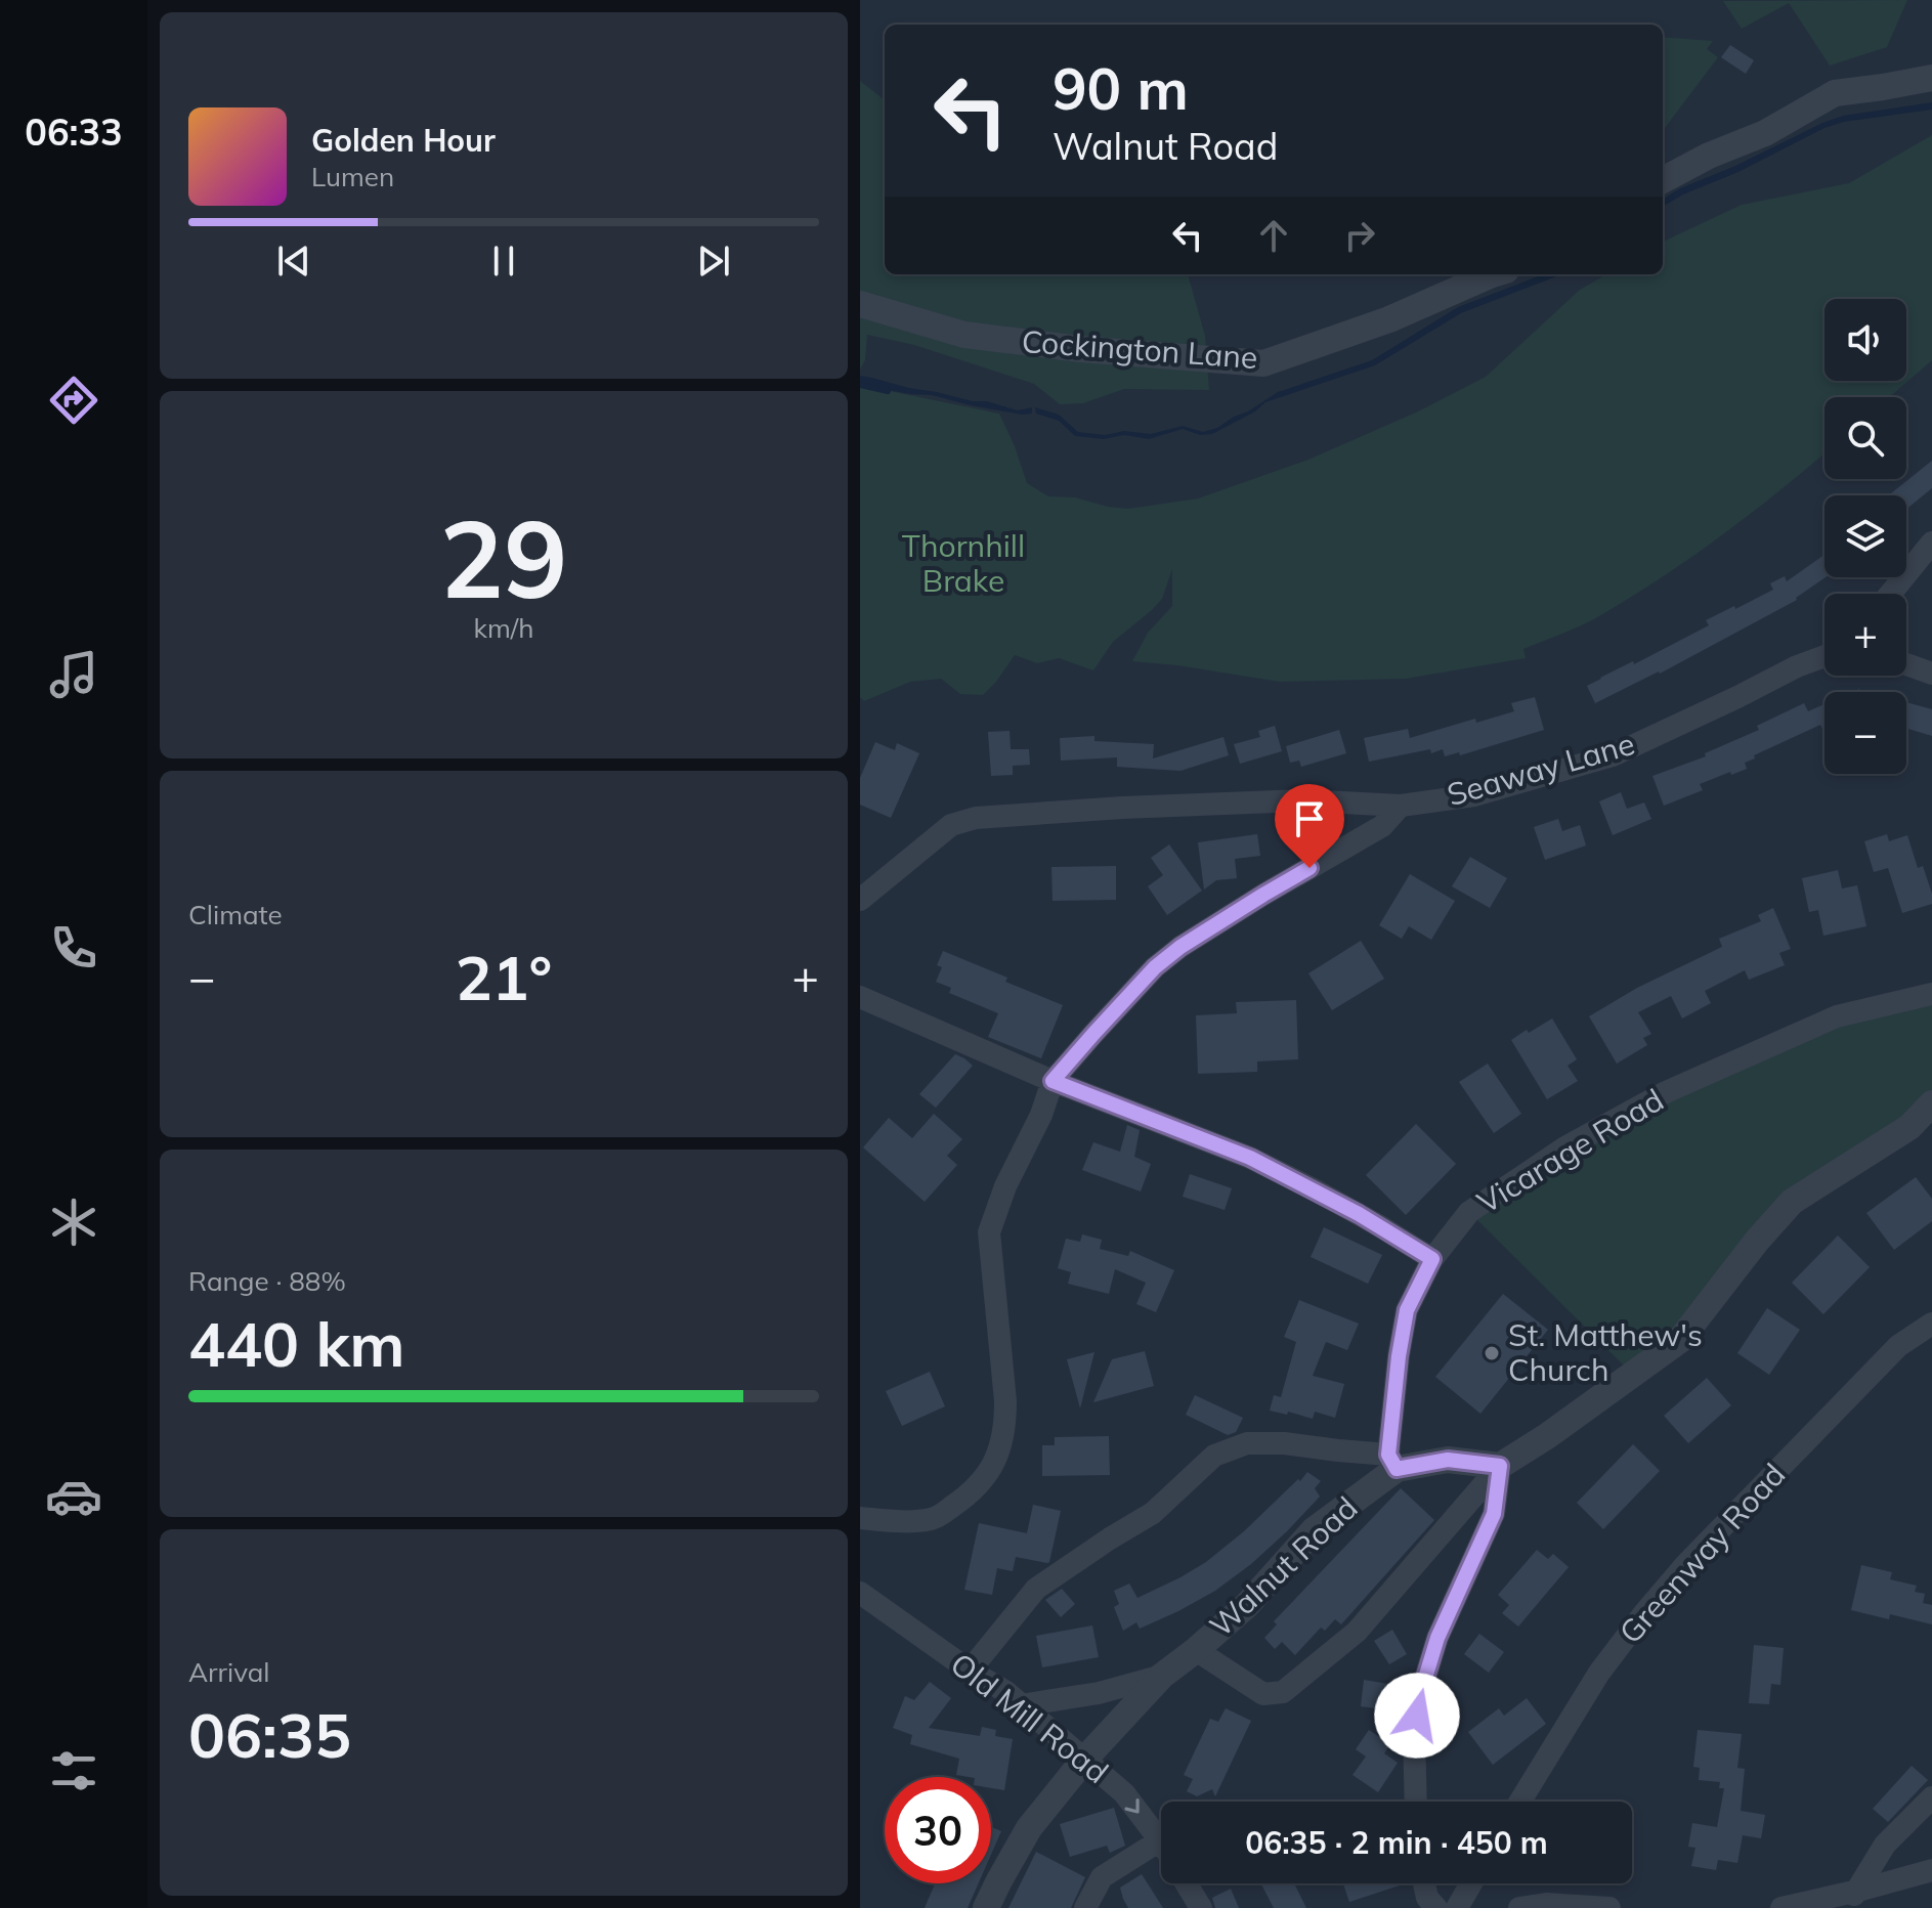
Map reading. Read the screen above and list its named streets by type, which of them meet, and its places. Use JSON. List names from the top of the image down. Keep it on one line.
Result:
{"streets":{"street":["Cockington Lane","Seaway Lane","Vicarage Road","Greenway Road","Walnut Road","Old Mill Road"]},"crossings":[["Vicarage Road","Walnut Road"],["Walnut Road","Old Mill Road"]],"parks":["Thornhill Brake"],"places":["St. Matthew's Church"],"page":{"tabs":"06:33","turn":["90 m","Walnut Road"],"song":["Golden Hour","Lumen"],"map_buttons":["+","−"],"tile":[["29","km/h"],"Climate",["Range · 88%","440 km"],["Arrival","06:35"]],"heat":["−","21°","+"],"limit":"30","trip":"06:35 · 2 min · 450 m"}}
